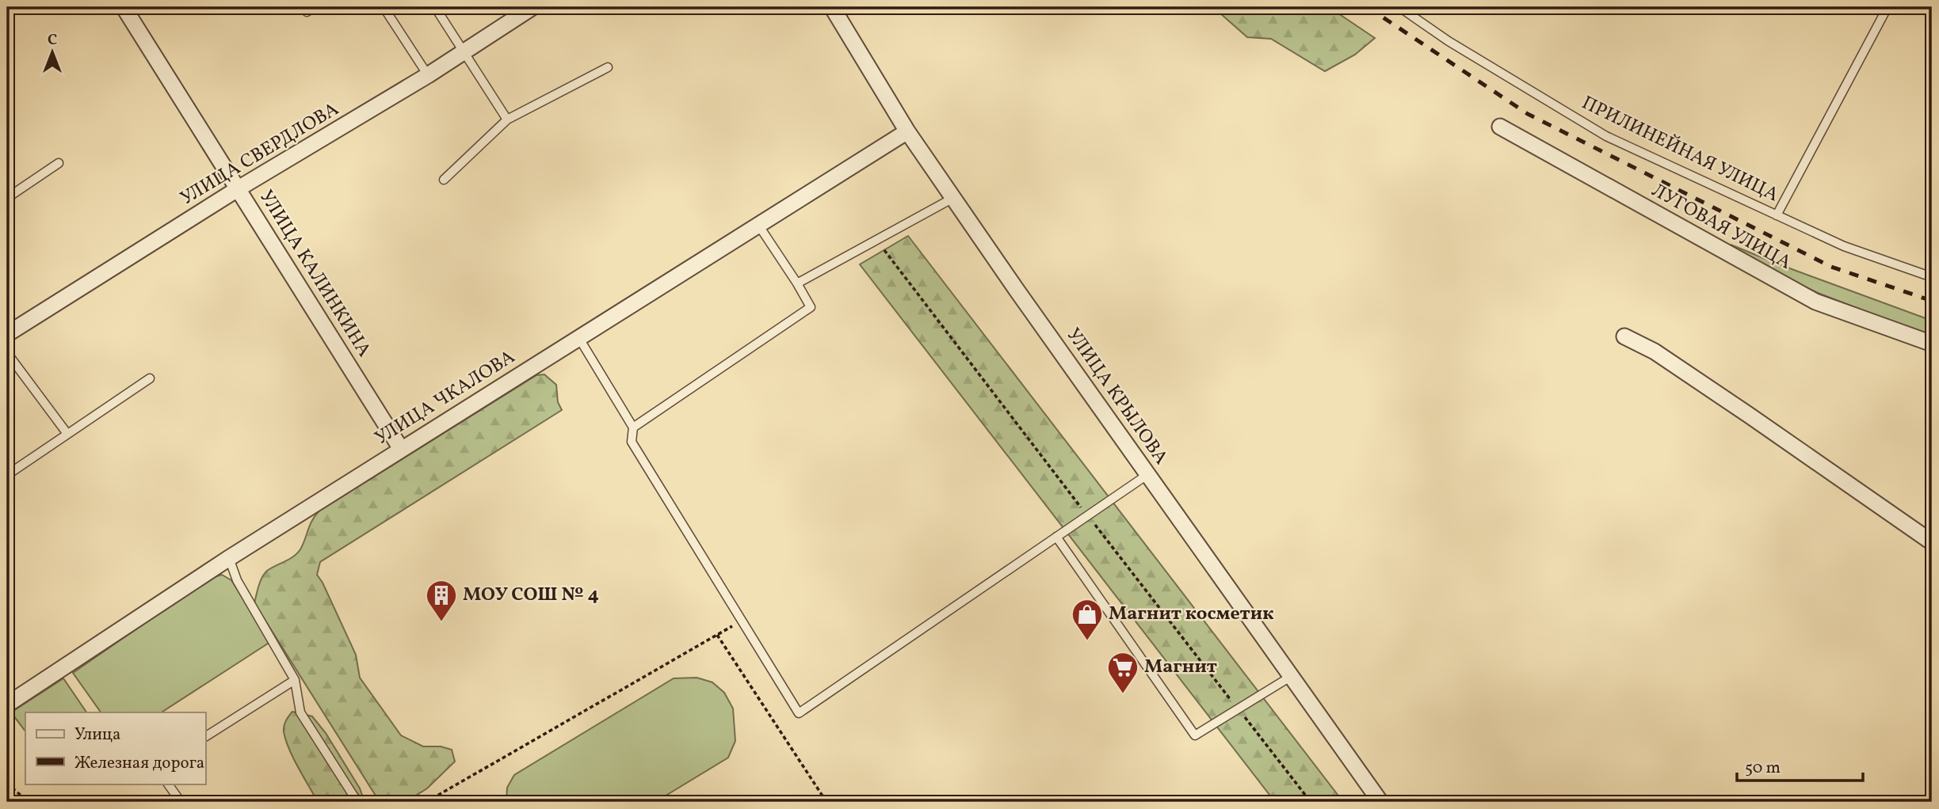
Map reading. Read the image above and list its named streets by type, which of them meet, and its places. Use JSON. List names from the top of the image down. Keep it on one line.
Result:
{"streets":{"street":["УЛИЦА СВЕРДЛОВА","ЛУГОВАЯ УЛИЦА","УЛИЦА КАЛИНКИНА","УЛИЦА КРЫЛОВА","УЛИЦА ЧКАЛОВА"],"lane":["ПРИЛИНЕЙНАЯ УЛИЦА"]},"crossings":[["УЛИЦА СВЕРДЛОВА","УЛИЦА КАЛИНКИНА"],["УЛИЦА КАЛИНКИНА","УЛИЦА ЧКАЛОВА"],["УЛИЦА КРЫЛОВА","УЛИЦА ЧКАЛОВА"]],"places":{"building":["МОУ СОШ № 4"],"shop":["Магнит косметик"],"supermarket":["Магнит"]},"legend":["Улица","Железная дорога"],"scale_bar":"50 m","north":"top"}
